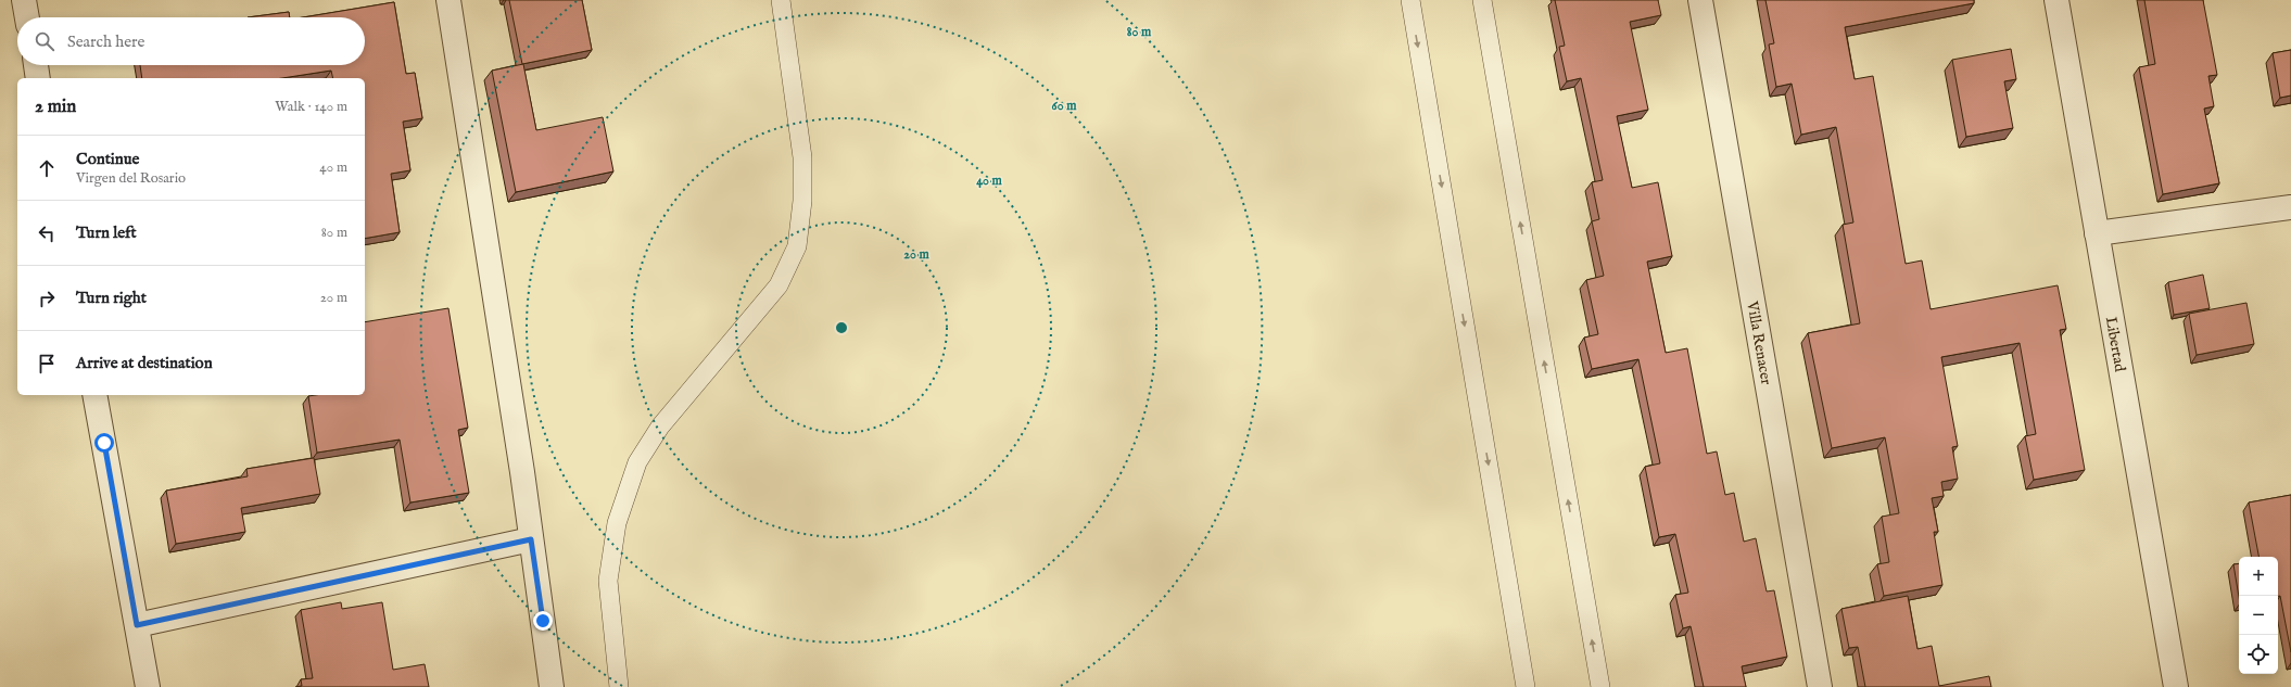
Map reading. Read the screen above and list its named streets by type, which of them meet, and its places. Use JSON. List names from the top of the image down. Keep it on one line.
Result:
{"streets":{"street":["Villa Renacer","Libertad"]},"page":{"search":"Search here","heading":["2 min","Walk · 140 m"],"list":[["Continue","Virgen del Rosario","40 m"],["Turn left","80 m"],["Turn right","20 m"],"Arrive at destination"],"map_buttons":["+","−"]},"rings":["80 m","60 m","40 m","20 m"]}
